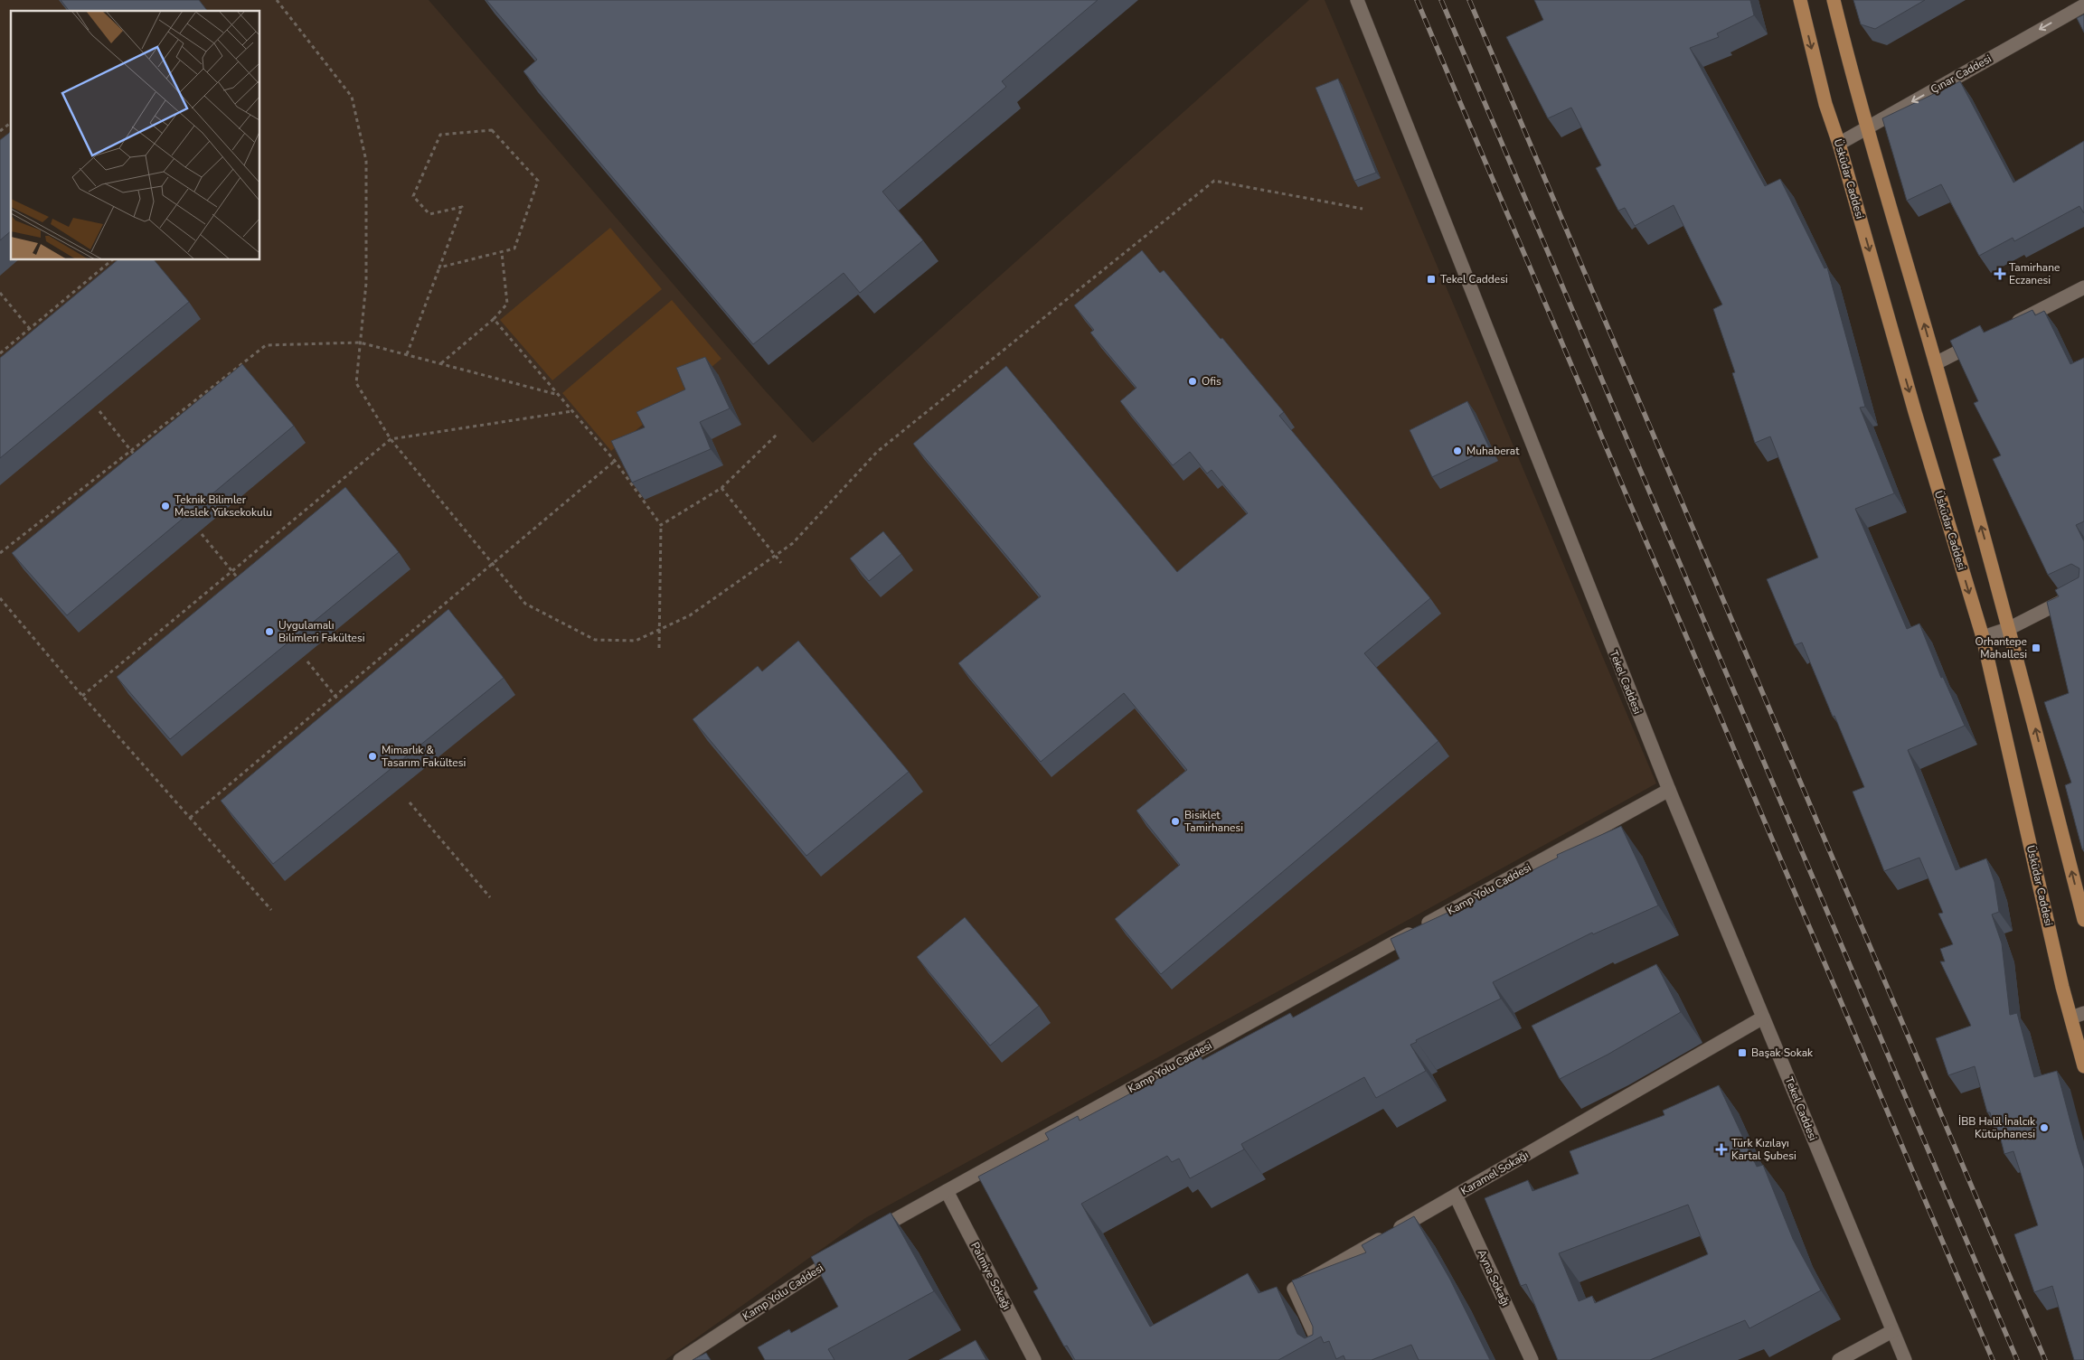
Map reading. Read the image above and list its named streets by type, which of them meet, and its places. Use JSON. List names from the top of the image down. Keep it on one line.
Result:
{"streets":{"main road":["Üsküdar Caddesi"],"street":["Çınar Caddesi","Tekel Caddesi","Kamp Yolu Caddesi","Karamel Sokağı","Palmiye Sokağı","Ayna Sokağı"]},"crossings":[["Çınar Caddesi","Üsküdar Caddesi"],["Tekel Caddesi","Kamp Yolu Caddesi"],["Tekel Caddesi","Karamel Sokağı"],["Kamp Yolu Caddesi","Palmiye Sokağı"],["Karamel Sokağı","Ayna Sokağı"]],"one_way":["Çınar Caddesi"],"places":{"health":["Tamirhane Eczanesi","Türk Kızılayı Kartal Şubesi"],"transit":["Tekel Caddesi","Orhantepe Mahallesi","Başak Sokak"],"other":["Ofis","Muhaberat","Teknik Bilimler Meslek Yüksekokulu","Uygulamalı Bilimleri Fakültesi","Mimarlık & Tasarım Fakültesi","Bisiklet Tamirhanesi","İBB Halil İnalcık Kütüphanesi"]}}
